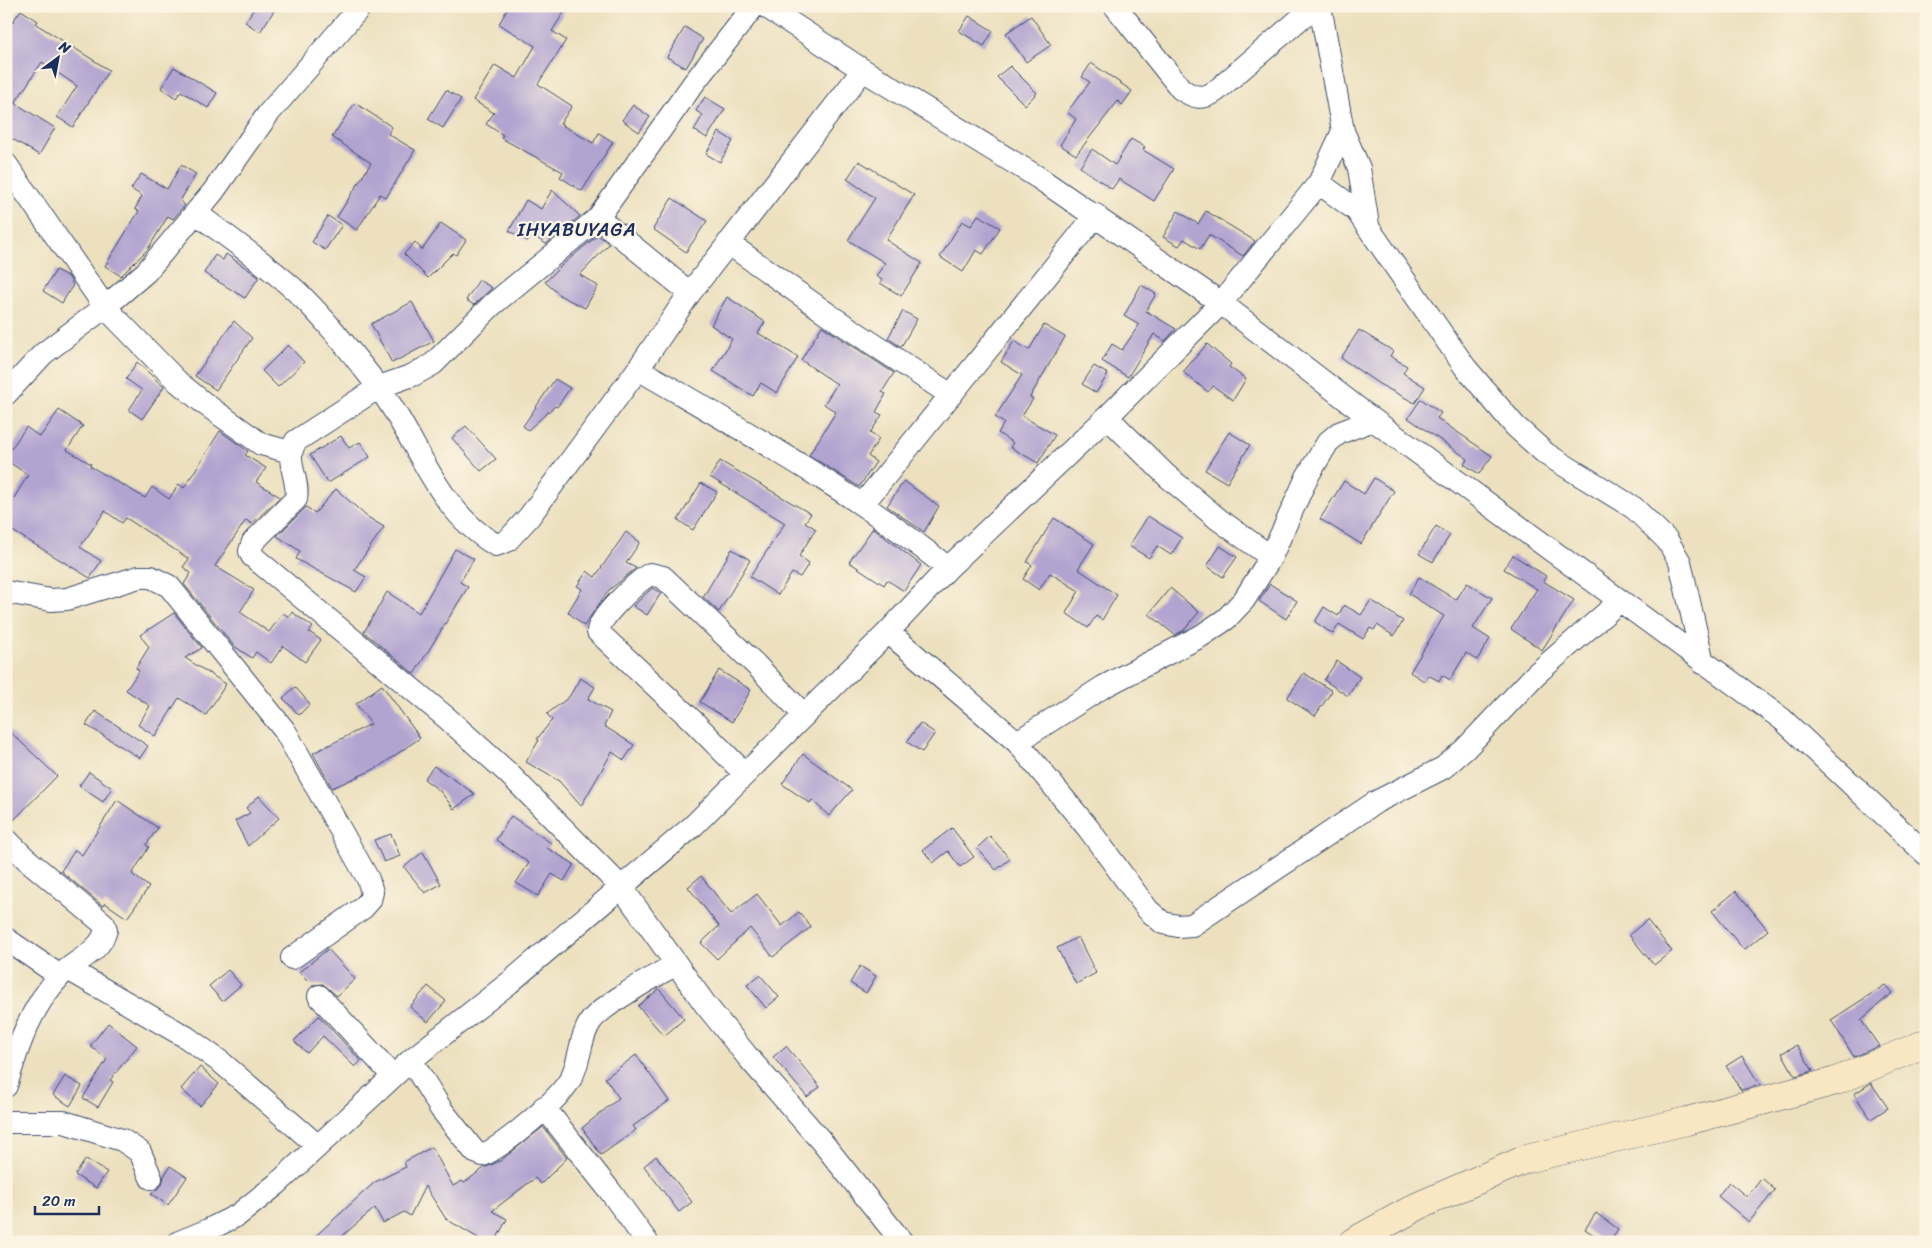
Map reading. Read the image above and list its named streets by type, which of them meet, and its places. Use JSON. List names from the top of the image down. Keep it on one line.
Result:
{"districts":["IHYABUYAGA"],"scale_bar":"20 m","north":"top right"}
